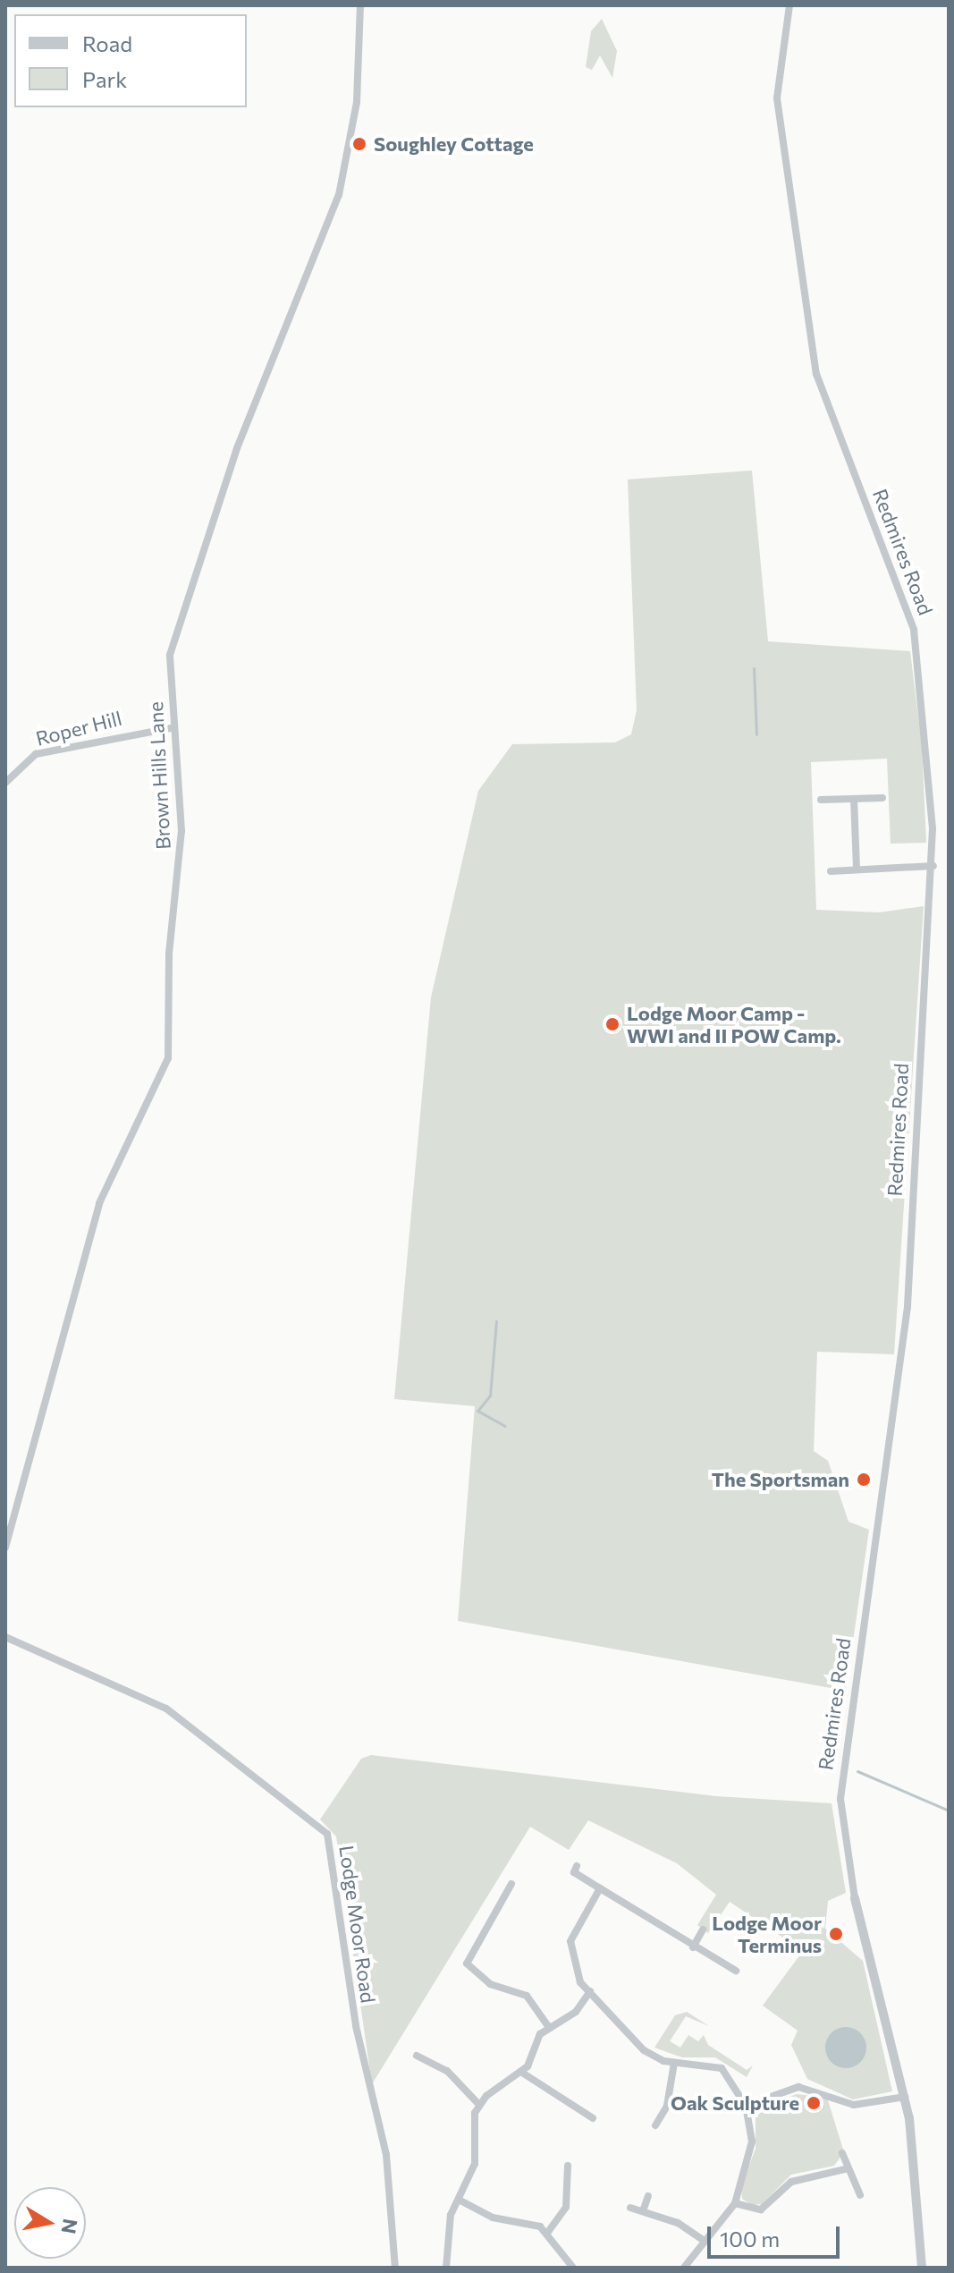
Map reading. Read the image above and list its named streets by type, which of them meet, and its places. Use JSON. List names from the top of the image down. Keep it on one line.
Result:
{"streets":{"street":["Redmires Road","Roper Hill","Brown Hills Lane","Lodge Moor Road"]},"crossings":[["Roper Hill","Brown Hills Lane"]],"places":["Soughley Cottage","Lodge Moor Camp - WWI and II POW Camp.","The Sportsman","Lodge Moor Terminus","Oak Sculpture"],"legend":["Road","Park"],"scale_bar":"100 m","north":"right"}
